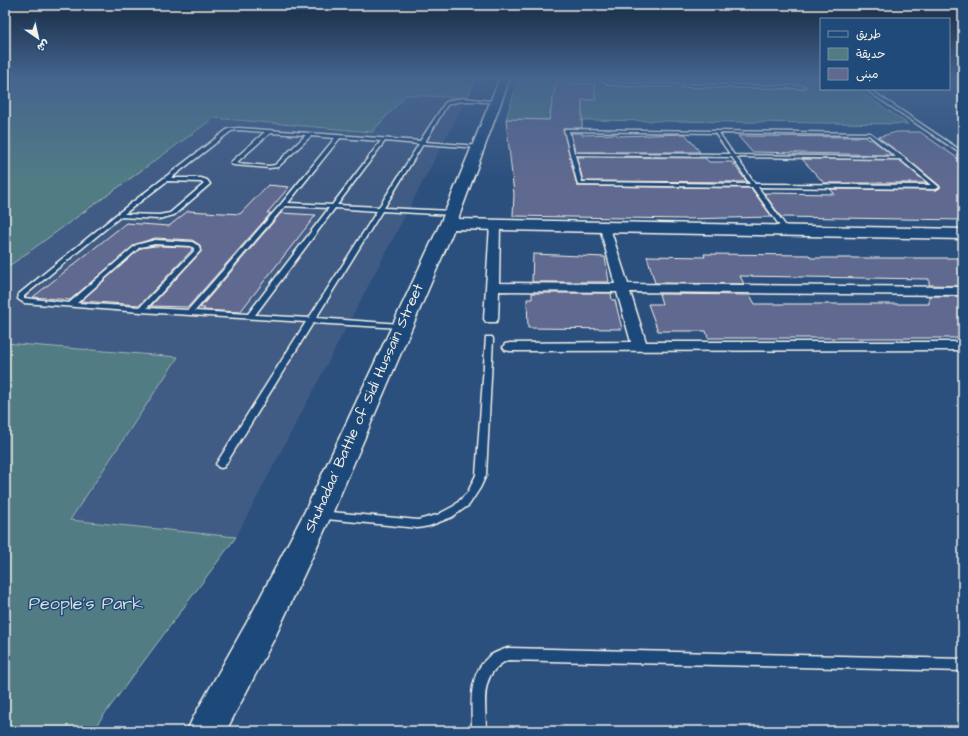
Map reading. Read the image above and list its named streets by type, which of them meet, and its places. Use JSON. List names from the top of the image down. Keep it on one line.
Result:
{"streets":{"main road":["Shuhadaa' Battle of Sidi Hussain Street"]},"parks":["People's Park"],"legend":["طريق","حديقة","مبنى"],"north":"bottom right"}
